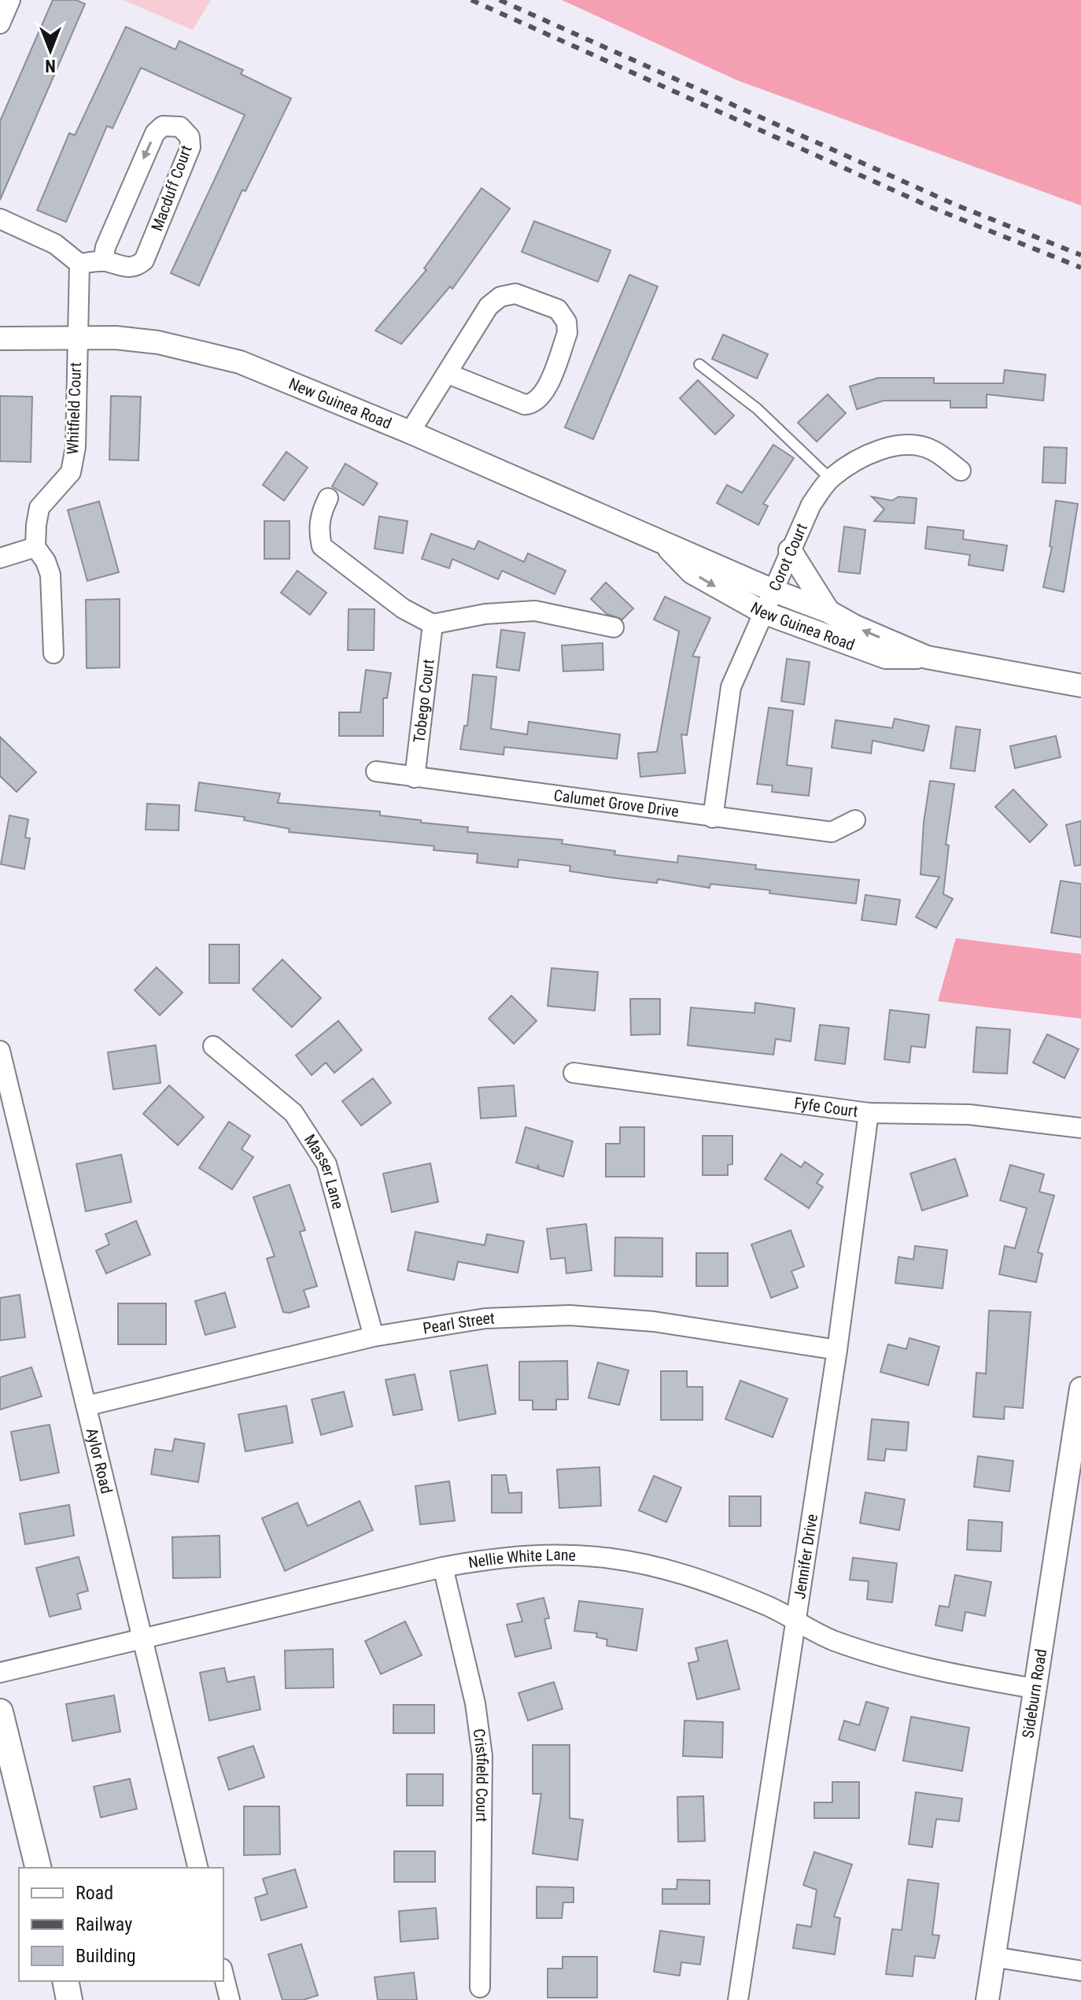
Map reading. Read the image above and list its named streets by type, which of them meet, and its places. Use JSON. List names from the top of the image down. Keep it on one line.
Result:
{"streets":{"street":["Macduff Court","New Guinea Road","Whitfield Court","Corot Court","Tobego Court","Calumet Grove Drive","Fyfe Court","Masser Lane","Pearl Street","Aylor Road","Jennifer Drive","Nellie White Lane","Sideburn Road","Cristfield Court"]},"crossings":[["Macduff Court","Whitfield Court"],["New Guinea Road","Whitfield Court"],["New Guinea Road","Corot Court"],["Corot Court","Calumet Grove Drive"],["Tobego Court","Calumet Grove Drive"],["Fyfe Court","Jennifer Drive"],["Masser Lane","Pearl Street"],["Pearl Street","Aylor Road"],["Pearl Street","Jennifer Drive"],["Aylor Road","Nellie White Lane"],["Jennifer Drive","Nellie White Lane"],["Nellie White Lane","Sideburn Road"],["Nellie White Lane","Cristfield Court"]],"legend":["Road","Railway","Building"],"north":"bottom"}
